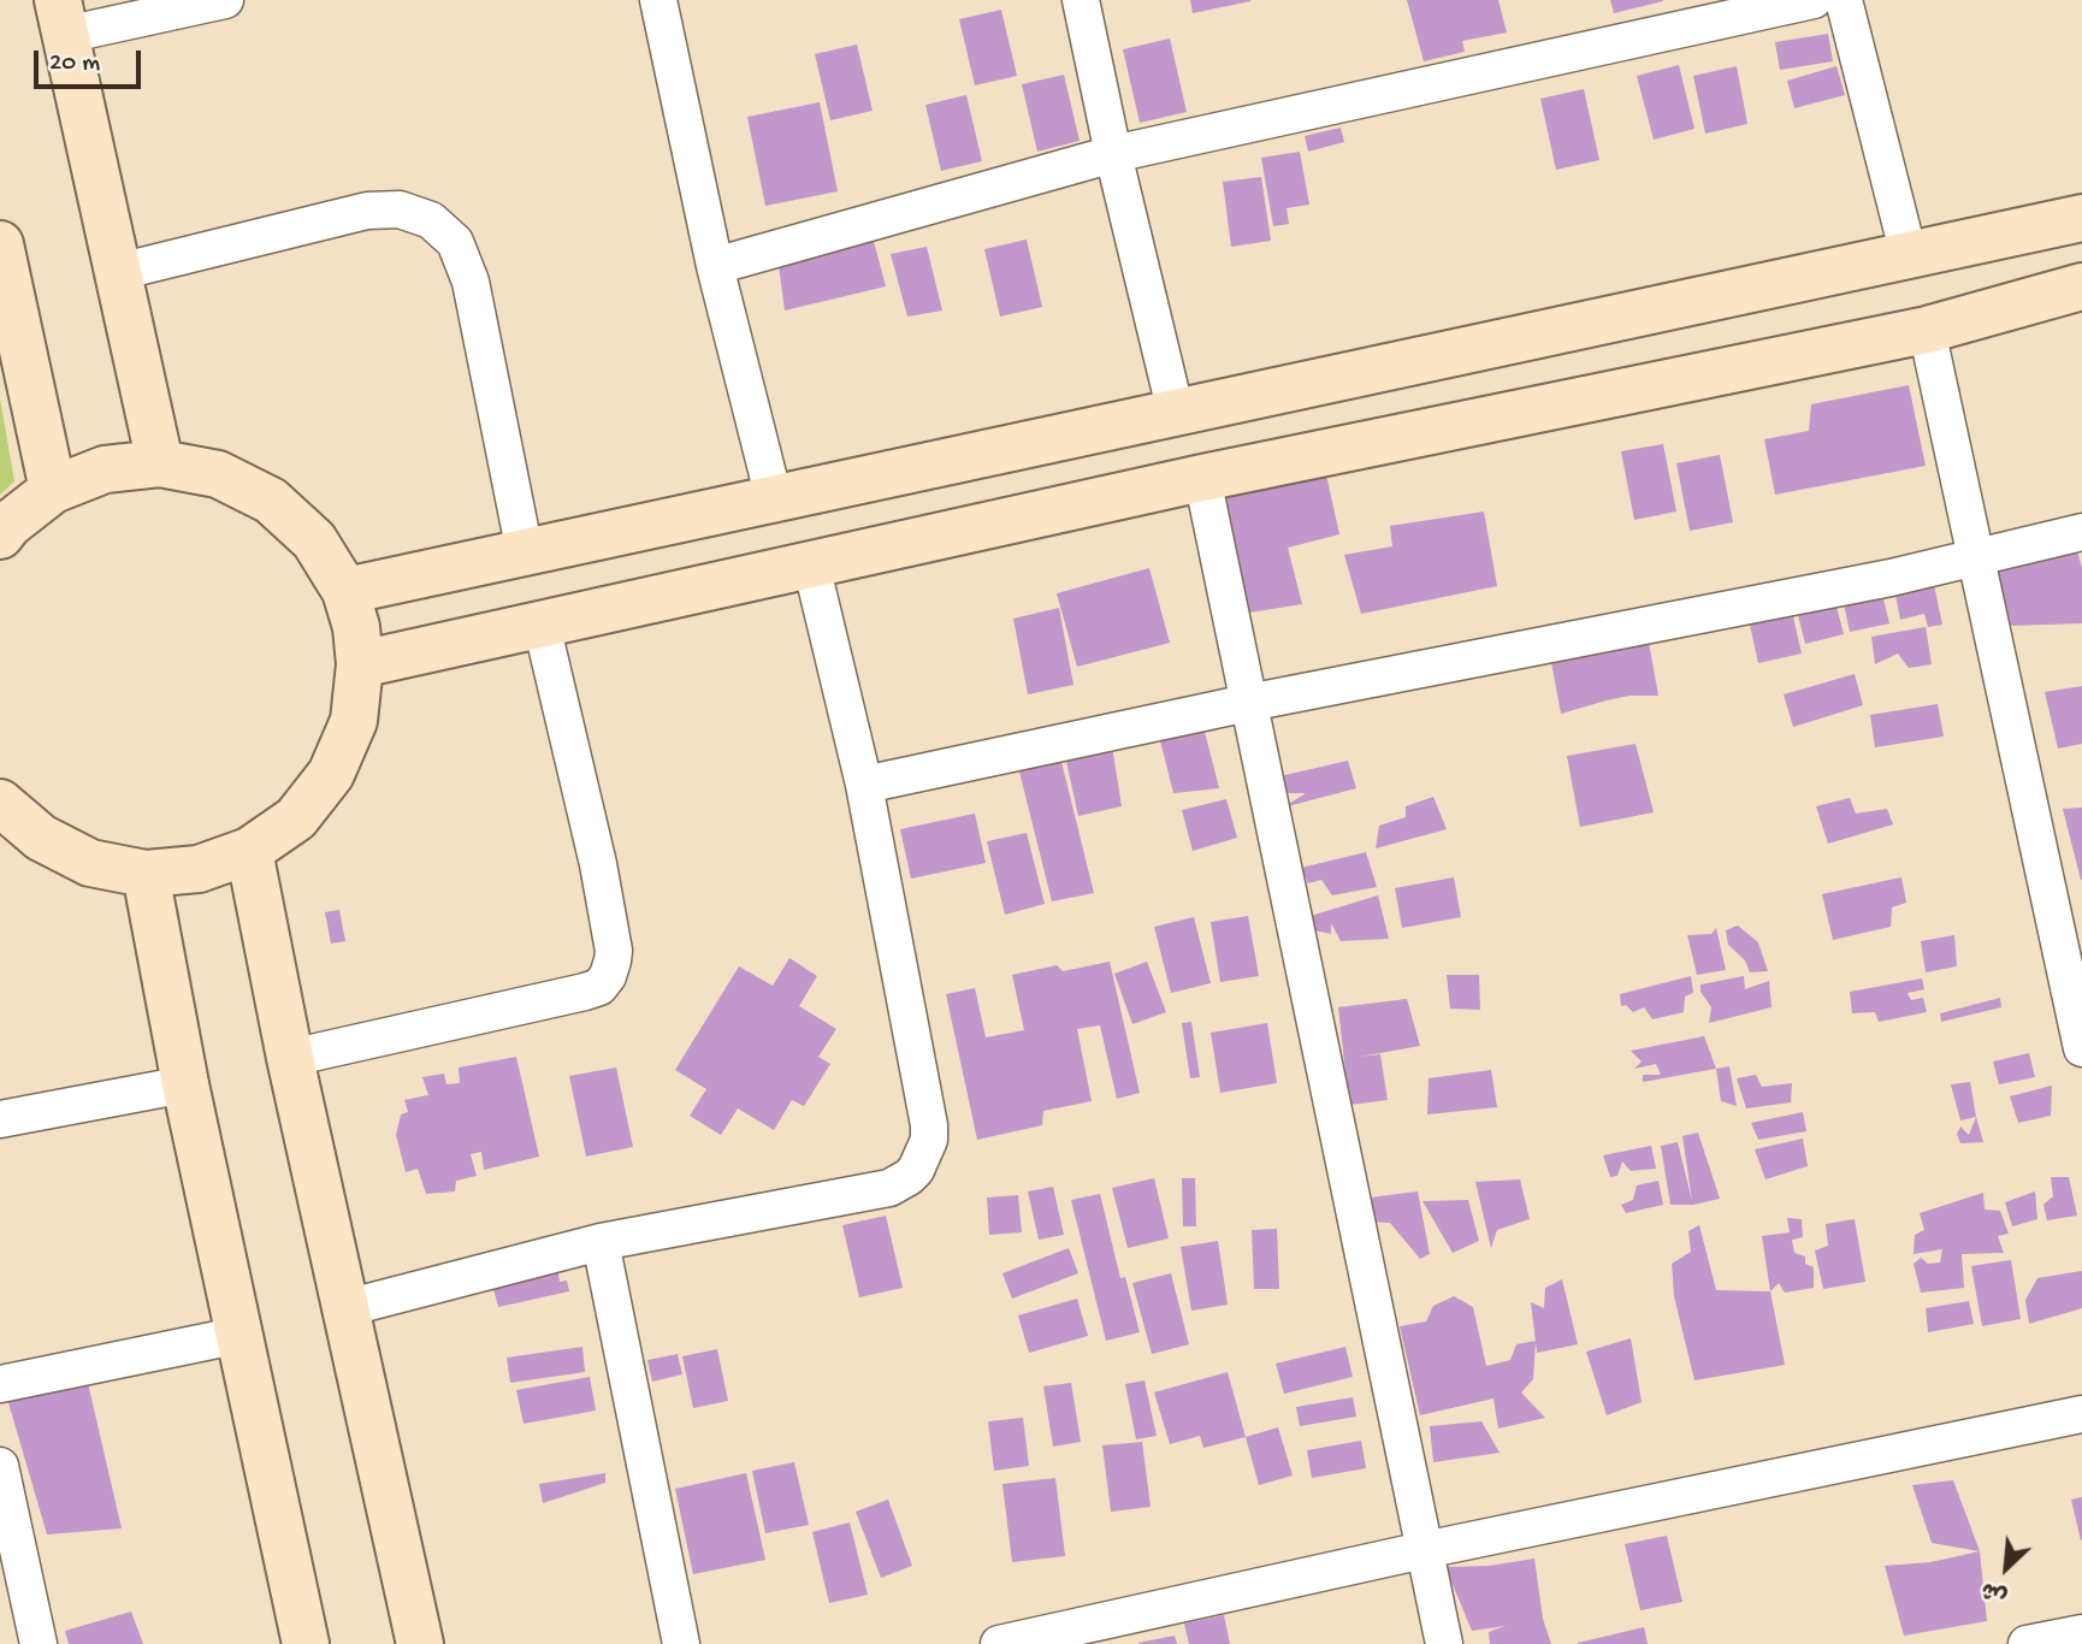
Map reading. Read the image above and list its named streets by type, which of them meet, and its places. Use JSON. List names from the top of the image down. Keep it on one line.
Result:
{"scale_bar":"20 m","north":"bottom left"}
